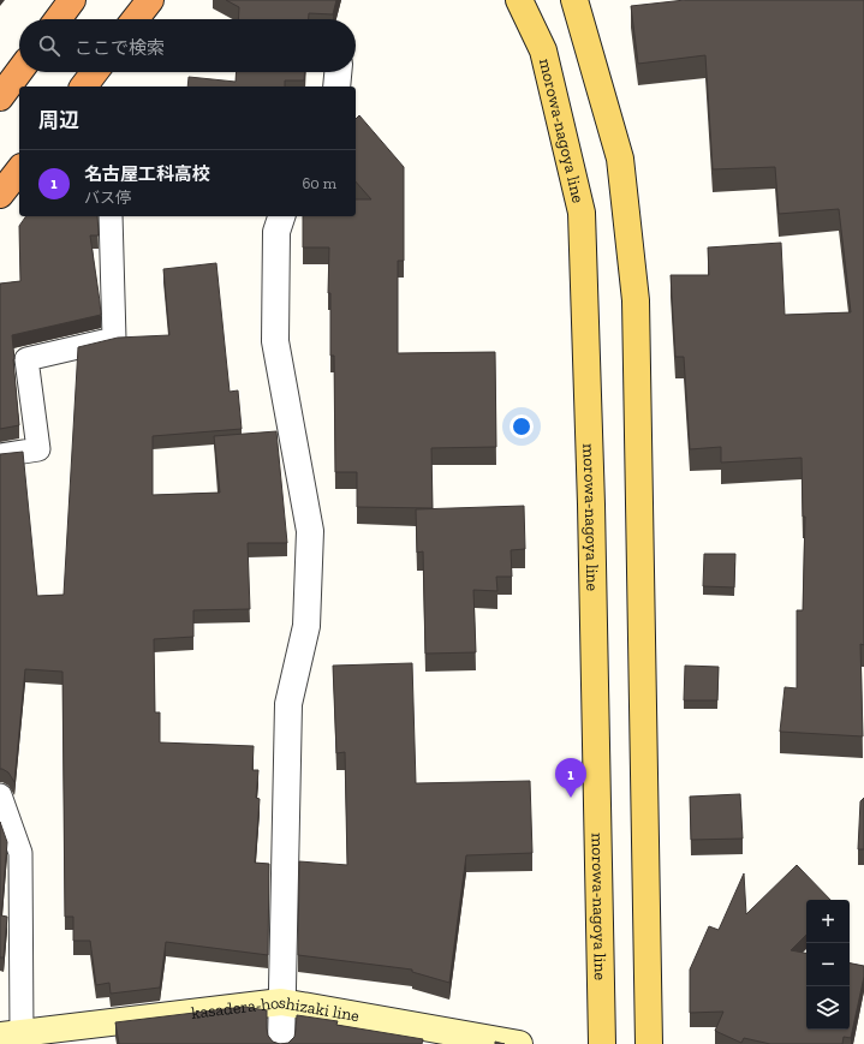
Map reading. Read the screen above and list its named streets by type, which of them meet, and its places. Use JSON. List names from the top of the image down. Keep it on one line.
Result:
{"streets":{"main road":["morowa-nagoya line","kasadera-hoshizaki line"]},"page":{"search":"ここで検索","heading":"周辺","list":[{"mark":"1","name":"名古屋工科高校","note":"バス停","value":"60 m"}],"pins":"1","map_buttons":["+","−"]}}
